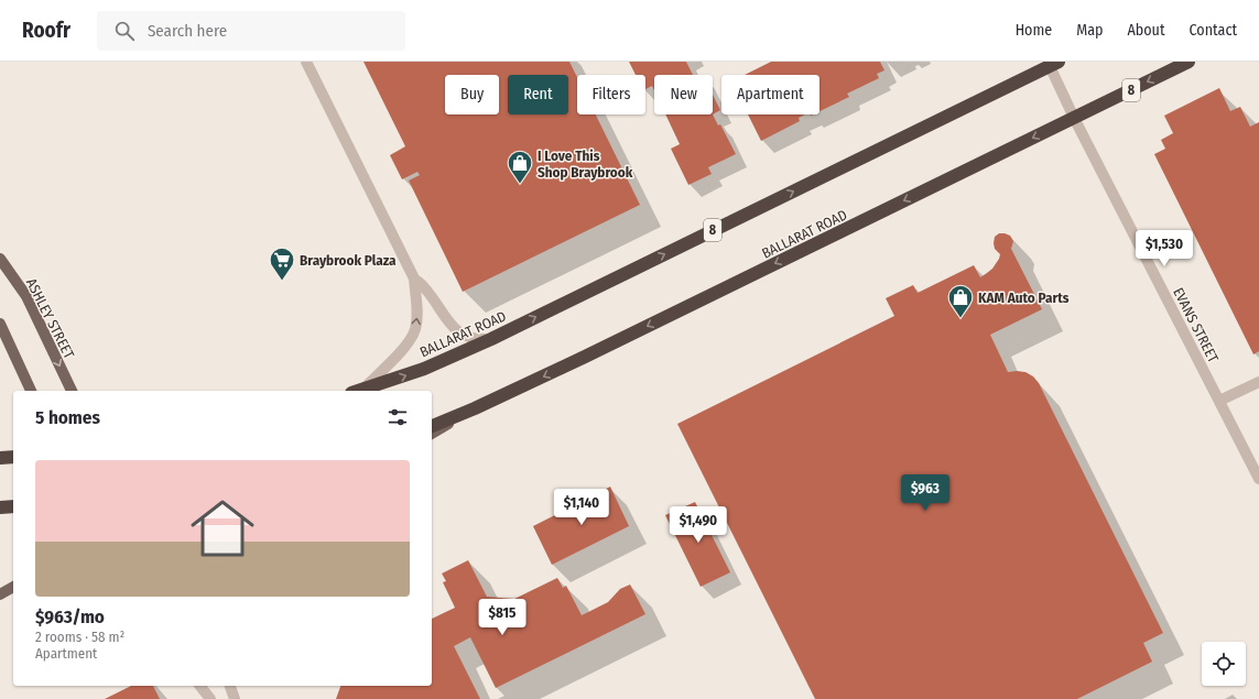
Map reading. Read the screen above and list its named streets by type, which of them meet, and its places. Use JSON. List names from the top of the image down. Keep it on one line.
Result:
{"streets":{"highway":["8","BALLARAT ROAD"],"main road":["ASHLEY STREET"],"street":["EVANS STREET"]},"crossings":[["BALLARAT ROAD","EVANS STREET"]],"places":{"shop":["I Love This Shop Braybrook","KAM Auto Parts"],"supermarket":["Braybrook Plaza"]},"page":{"header":"Roofr","search":"Search here","nav":["Home","Map","About","Contact"],"chip":["Buy","Rent","Filters","New","Apartment"],"price":["$1,530","$963","$1,140","$1,490","$815"],"heading":"5 homes","list":[{"name":"$963/mo","note":"2 rooms · 58 m² · Apartment"}]}}
